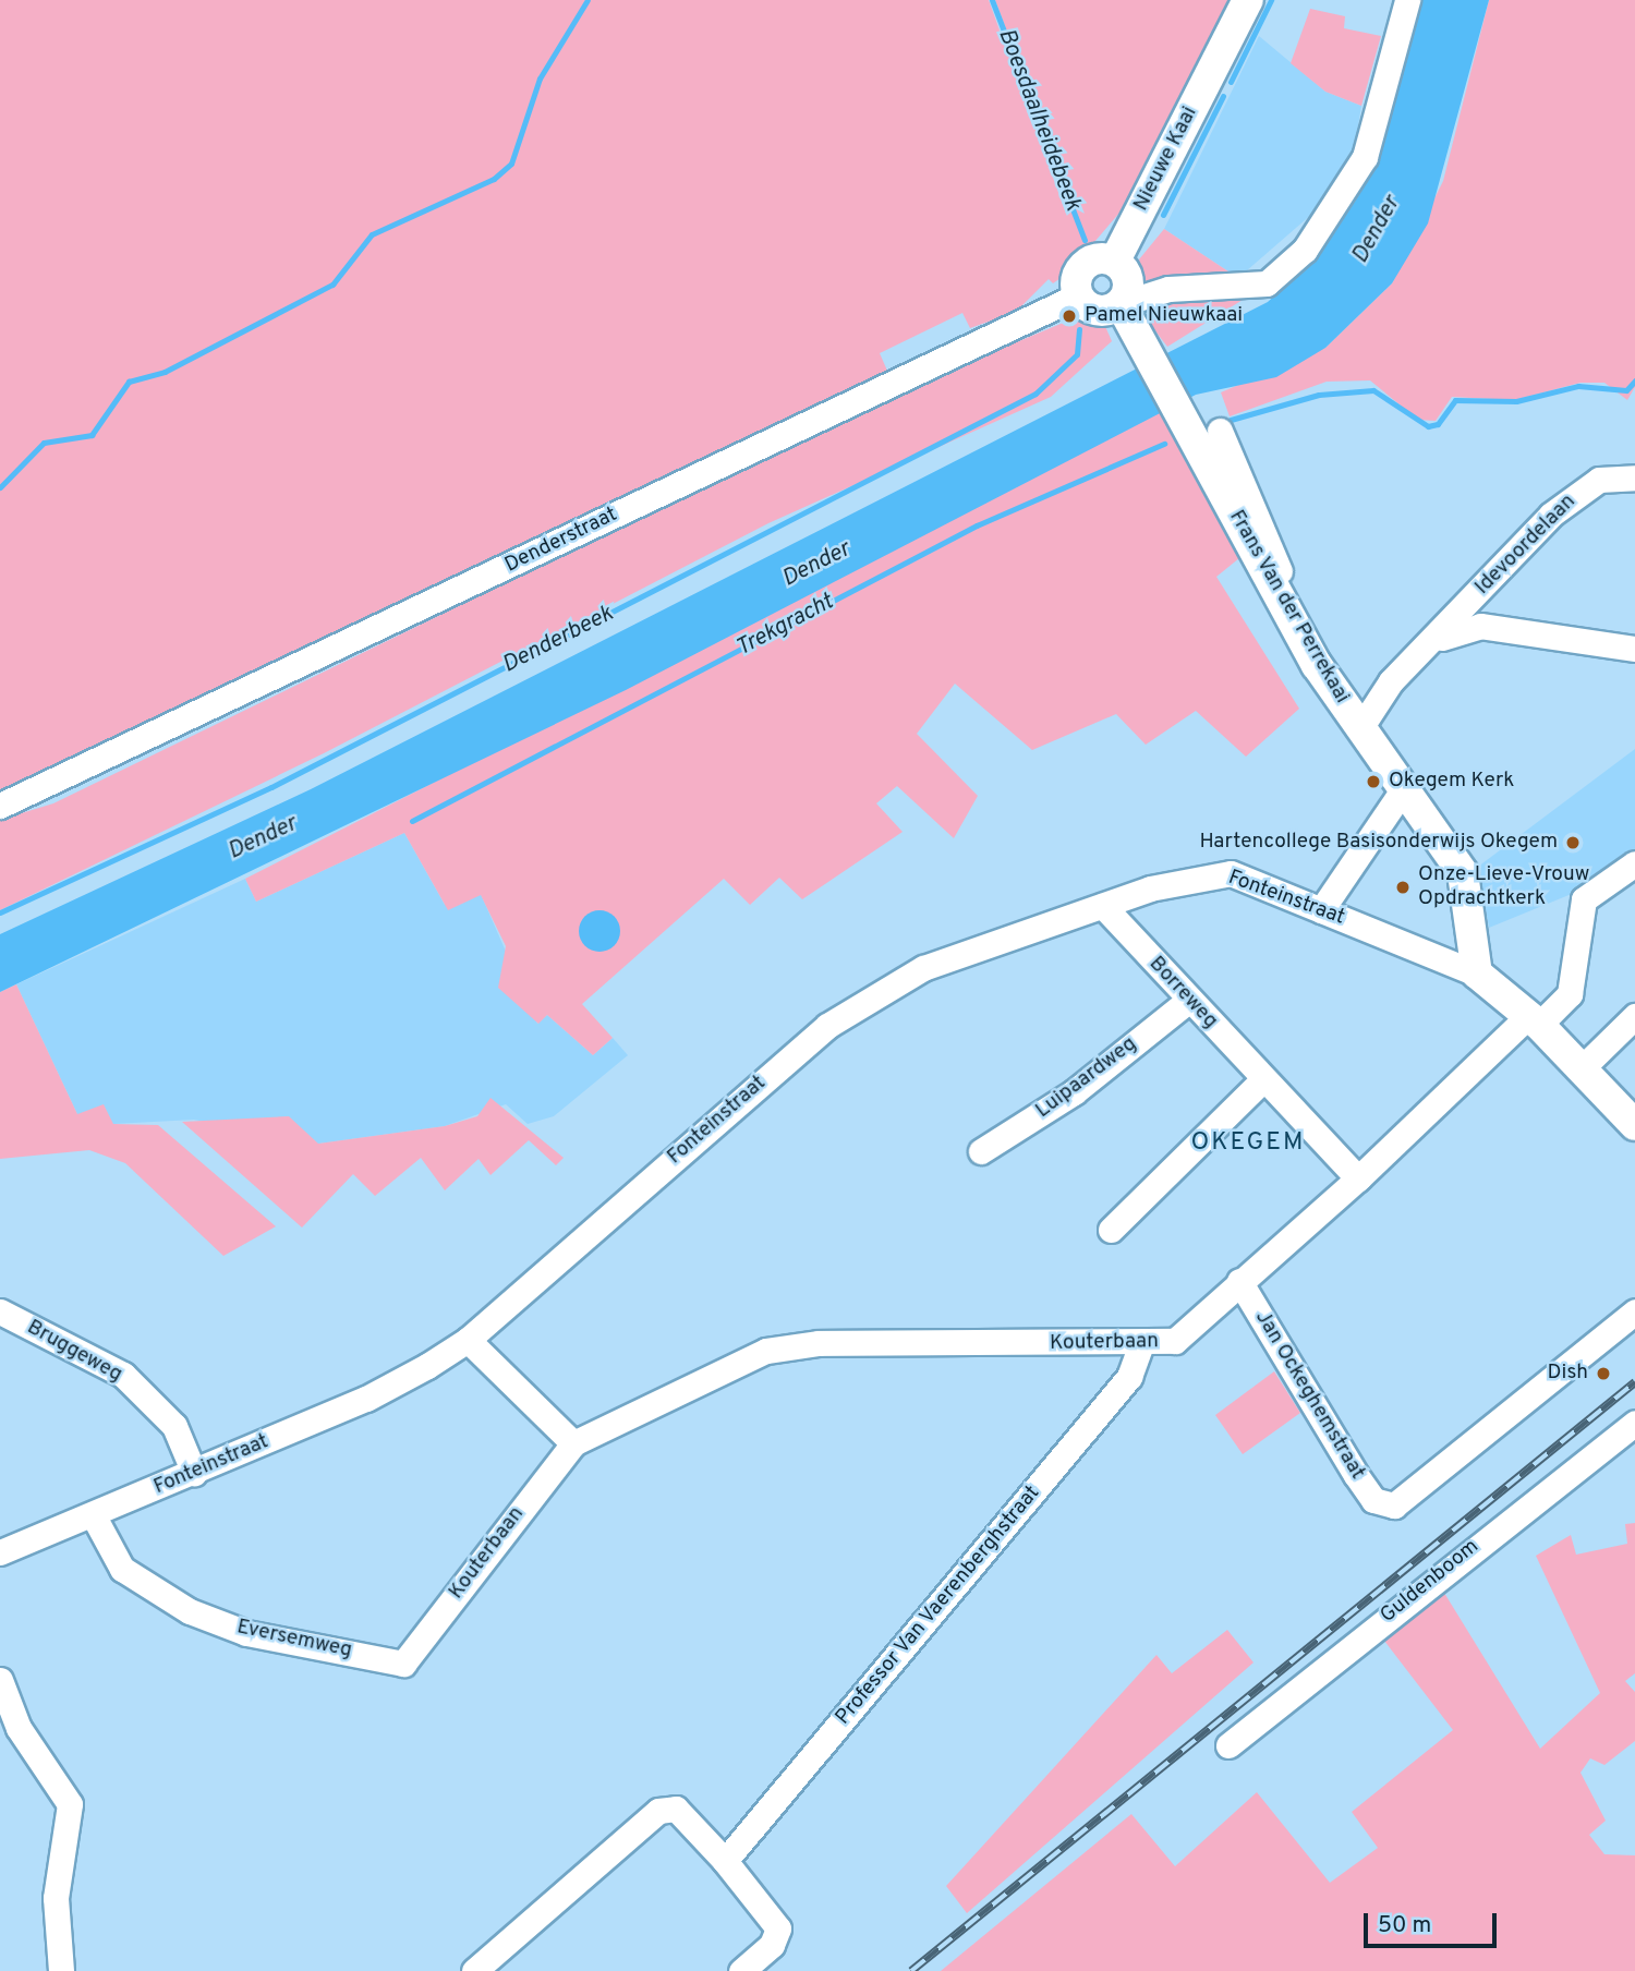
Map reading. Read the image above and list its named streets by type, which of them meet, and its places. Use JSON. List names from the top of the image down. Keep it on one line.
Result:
{"streets":{"main road":["Nieuwe Kaai","Frans Van der Perrekaai"],"street":["Denderstraat","Idevoordelaan","Fonteinstraat","Borreweg","Luipaardweg","Kouterbaan","Bruggeweg","Jan Ockeghemstraat","Guldenboom","Professor Van Vaerenberghstraat","Eversemweg"]},"crossings":[["Nieuwe Kaai","Denderstraat"],["Nieuwe Kaai","Frans Van der Perrekaai"],["Denderstraat","Frans Van der Perrekaai"],["Idevoordelaan","Frans Van der Perrekaai"],["Frans Van der Perrekaai","Fonteinstraat"],["Fonteinstraat","Borreweg"],["Fonteinstraat","Bruggeweg"],["Fonteinstraat","Eversemweg"],["Borreweg","Luipaardweg"],["Borreweg","Kouterbaan"],["Kouterbaan","Jan Ockeghemstraat"],["Kouterbaan","Professor Van Vaerenberghstraat"],["Kouterbaan","Eversemweg"]],"districts":["OKEGEM"],"water":["Boesdaalheidebeek","Dender","Trekgracht","Denderbeek"],"places":["Pamel Nieuwkaai","Okegem Kerk","Hartencollege Basisonderwijs Okegem","Onze-Lieve-Vrouw Opdrachtkerk","Dish"],"scale_bar":"50 m"}
